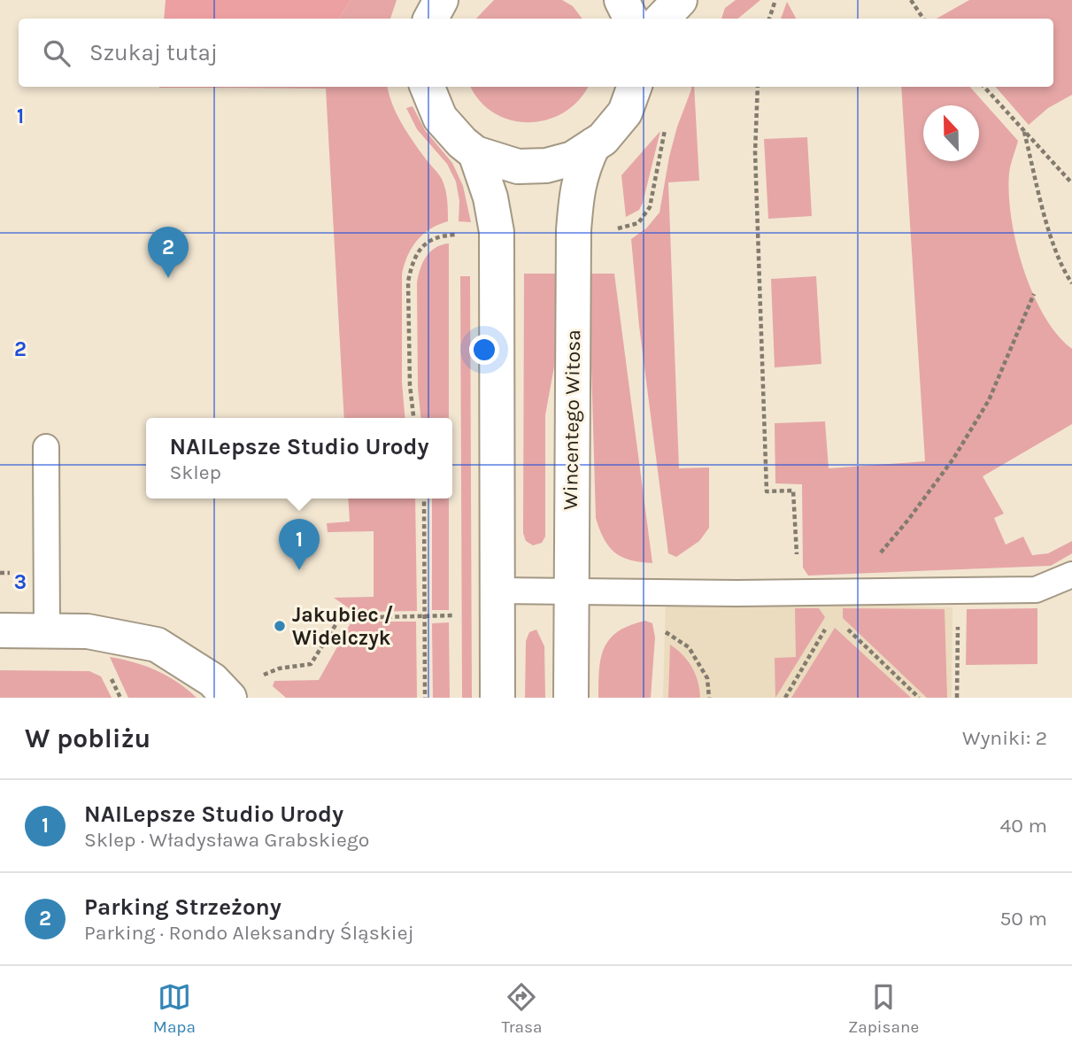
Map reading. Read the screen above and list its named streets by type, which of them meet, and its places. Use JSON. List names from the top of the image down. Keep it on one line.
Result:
{"streets":{"street":["Wincentego Witosa"]},"places":["Jakubiec / Widelczyk"],"north":"top","page":{"search":"Szukaj tutaj","pins":["2","1"],"popup":["NAILepsze Studio Urody","Sklep"],"heading":["W pobliżu","Wyniki: 2"],"list":[{"mark":"1","name":"NAILepsze Studio Urody","note":"Sklep · Władysława Grabskiego","value":"40 m"},{"mark":"2","name":"Parking Strzeżony","note":"Parking · Rondo Aleksandry Śląskiej","value":"50 m"}],"nav":["Mapa","Trasa","Zapisane"]},"grid":{"rows":["1","2","3"]}}
